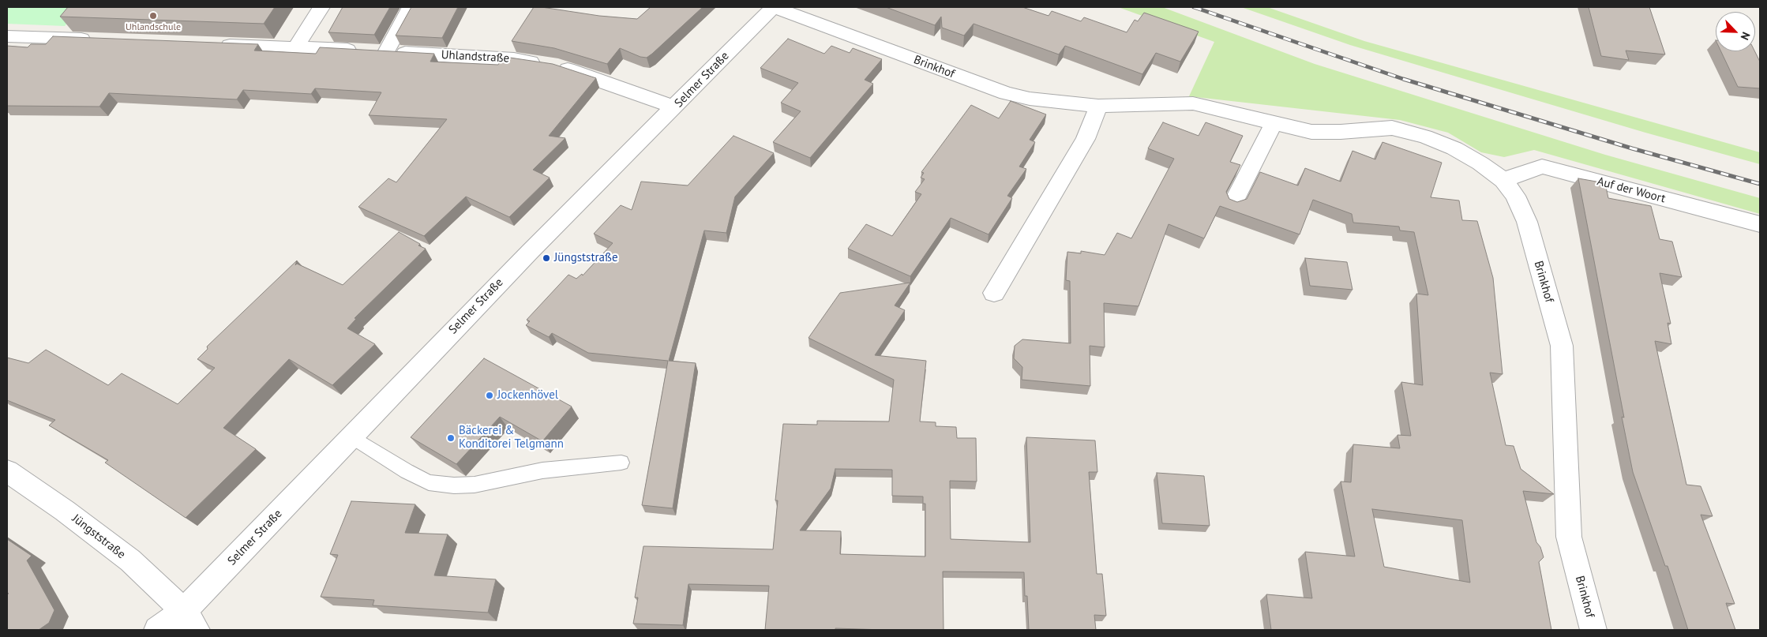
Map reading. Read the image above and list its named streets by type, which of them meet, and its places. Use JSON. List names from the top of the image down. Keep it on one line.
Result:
{"streets":{"street":["Uhlandstraße","Brinkhof","Selmer Straße","Auf der Woort","Jüngststraße"]},"crossings":[["Uhlandstraße","Selmer Straße"],["Brinkhof","Selmer Straße"],["Brinkhof","Auf der Woort"],["Selmer Straße","Jüngststraße"]],"places":["Uhlandschule","Jüngststraße","Jockenhövel","Bäckerei & Konditorei Telgmann"],"north":"bottom right"}
